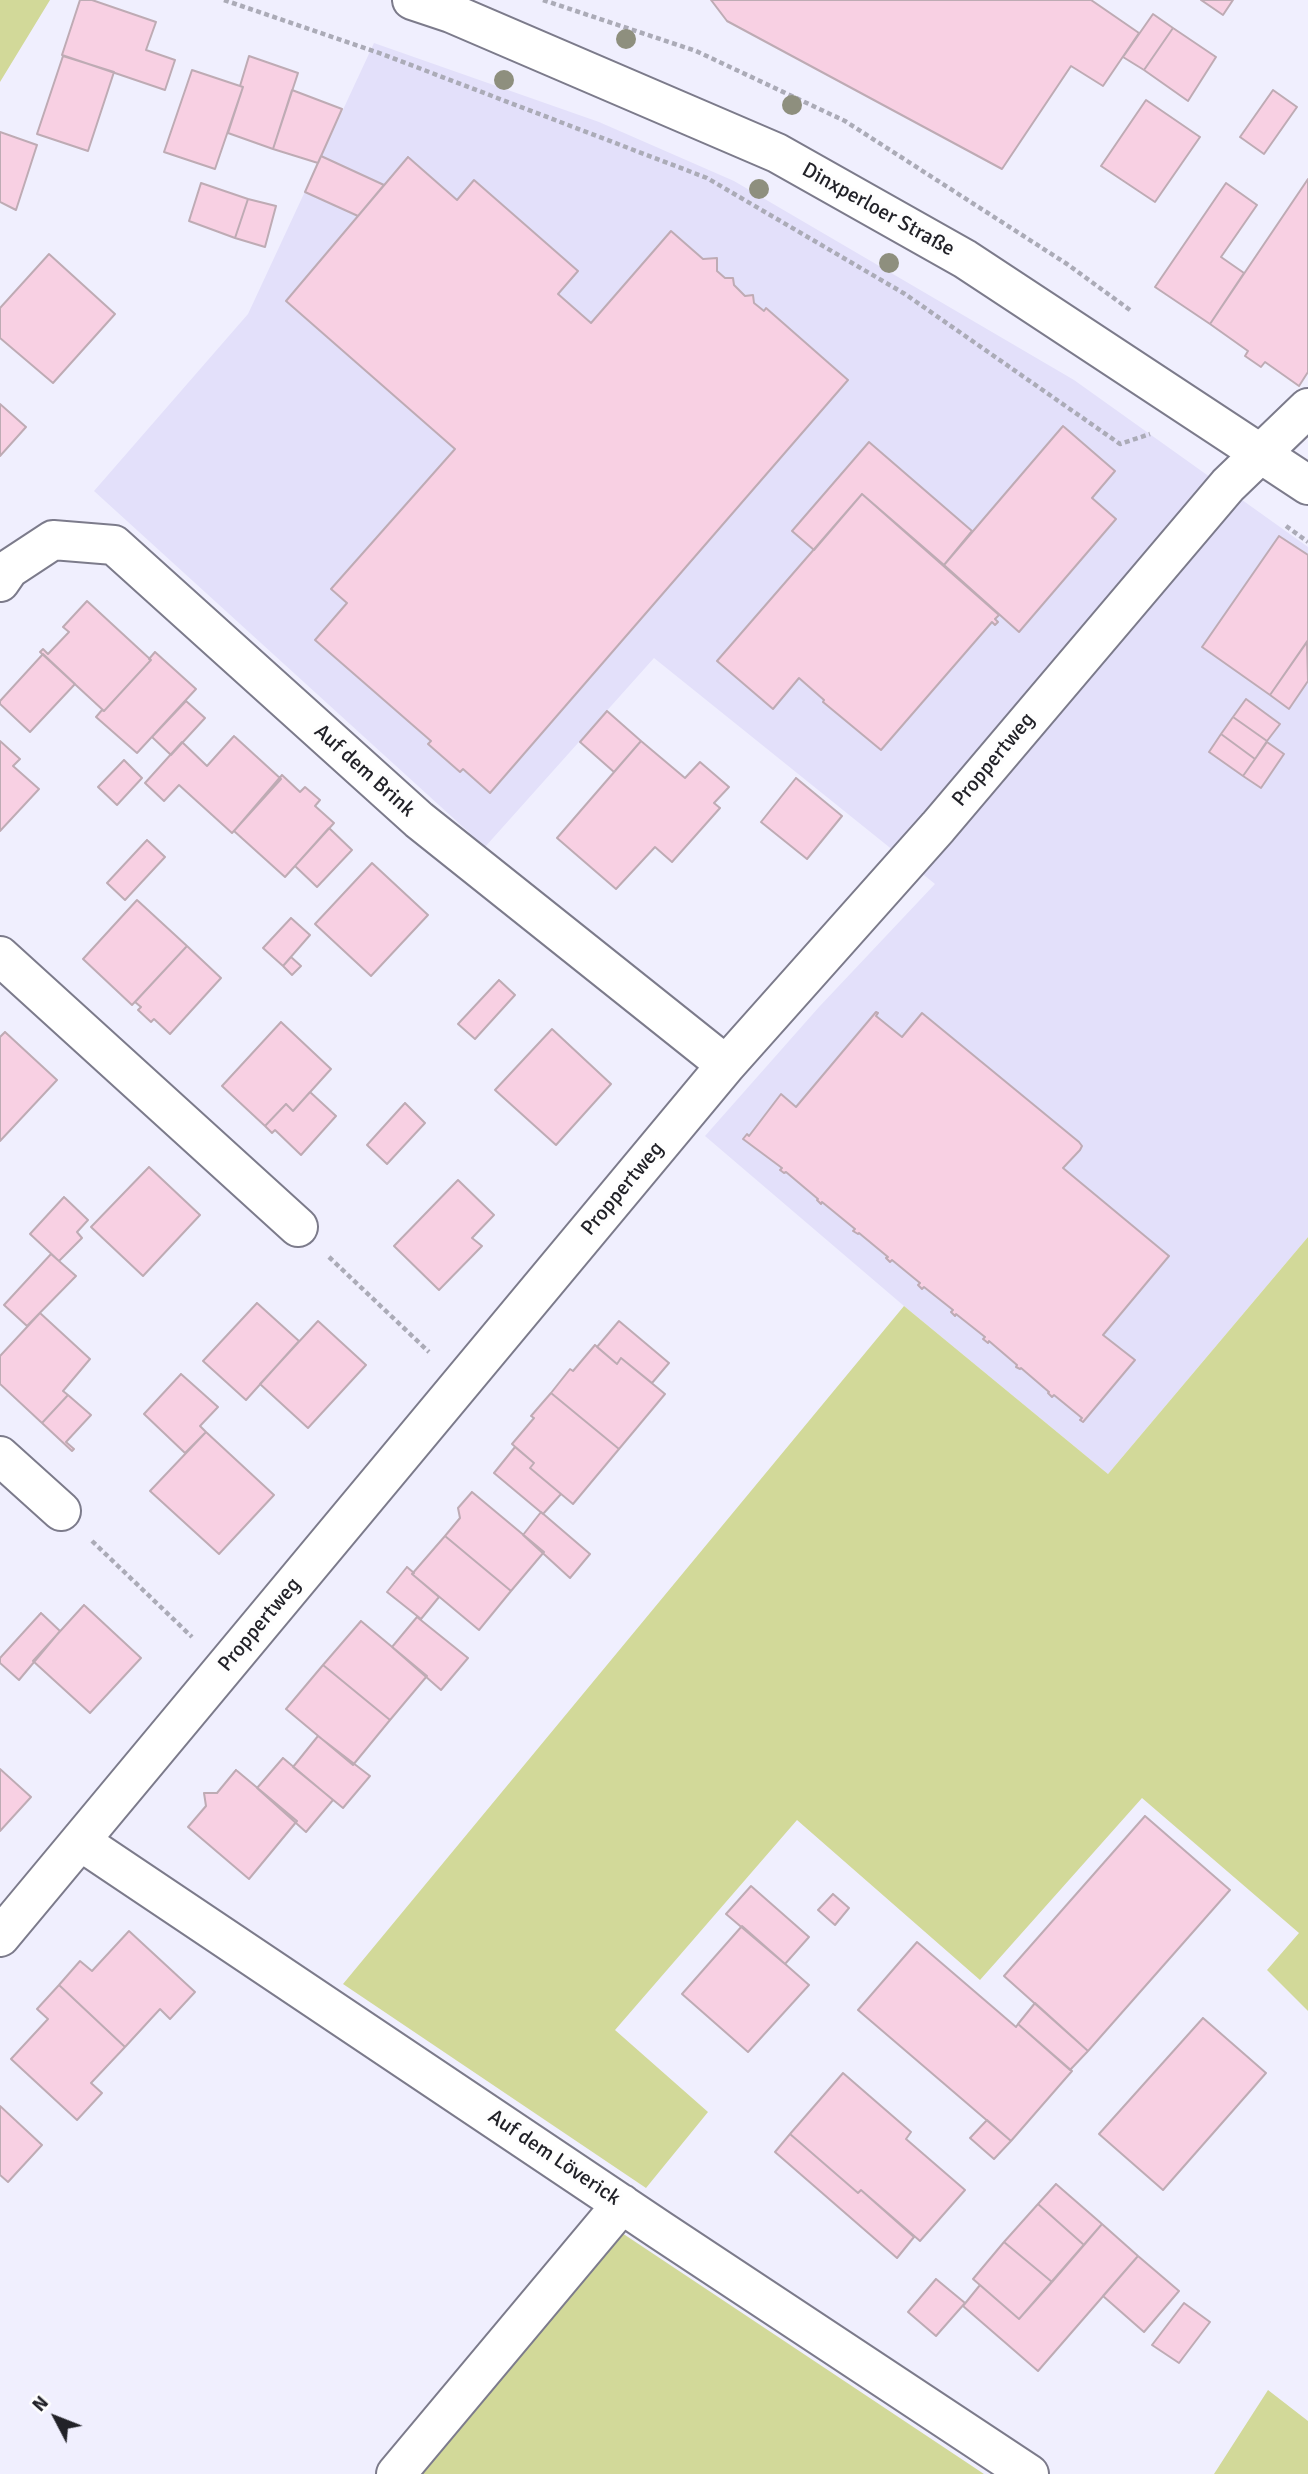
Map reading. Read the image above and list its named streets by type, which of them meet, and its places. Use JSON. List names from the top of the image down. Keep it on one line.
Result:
{"streets":{"street":["Dinxperloer Straße","Proppertweg","Auf dem Brink","Auf dem Löverick"]},"crossings":[["Dinxperloer Straße","Proppertweg"],["Proppertweg","Auf dem Brink"],["Proppertweg","Auf dem Löverick"]],"north":"top left"}
